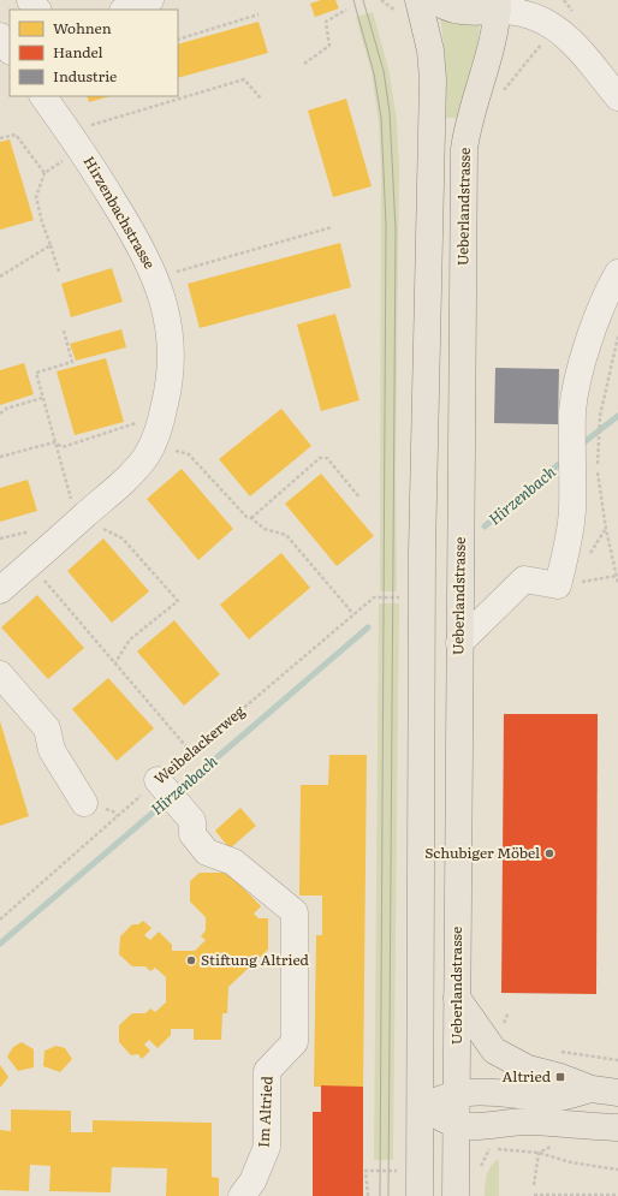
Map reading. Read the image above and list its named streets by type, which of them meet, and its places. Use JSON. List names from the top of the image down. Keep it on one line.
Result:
{"streets":{"main road":["Ueberlandstrasse"],"street":["Hirzenbachstrasse","Im Altried"],"path":["Weibelackerweg"]},"crossings":[["Weibelackerweg","Im Altried"]],"water":["Hirzenbach"],"places":{"other":["Schubiger Möbel","Stiftung Altried"],"transit":["Altried"]},"legend":["Wohnen","Handel","Industrie"]}
